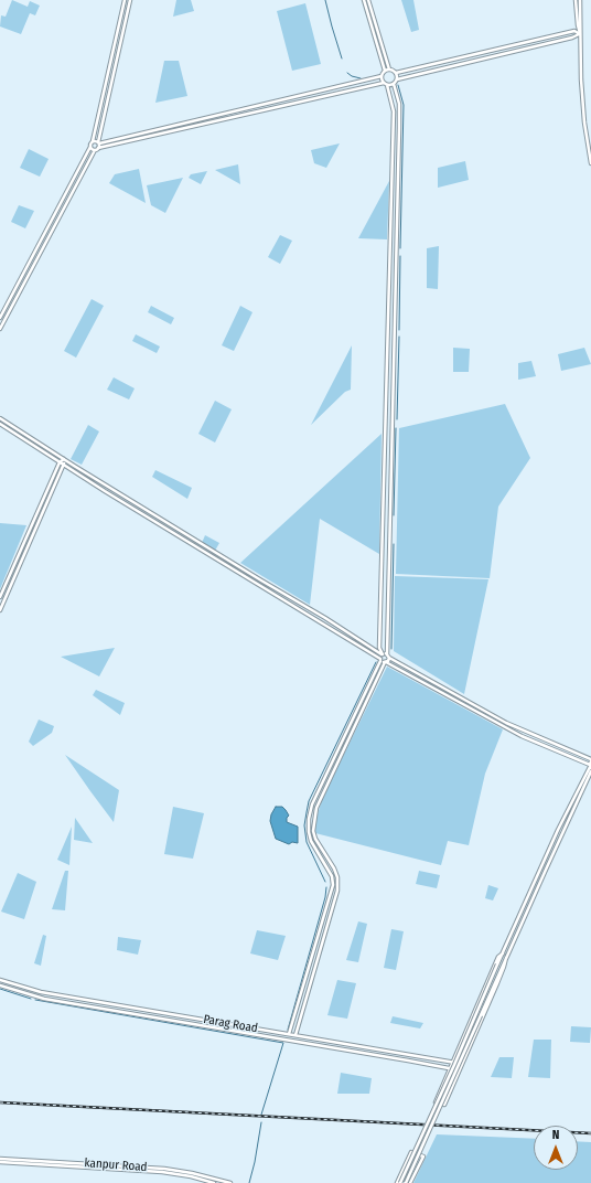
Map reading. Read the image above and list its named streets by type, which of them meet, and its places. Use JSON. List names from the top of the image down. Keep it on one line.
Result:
{"streets":{"street":["Parag Road","kanpur Road"]},"north":"top"}
